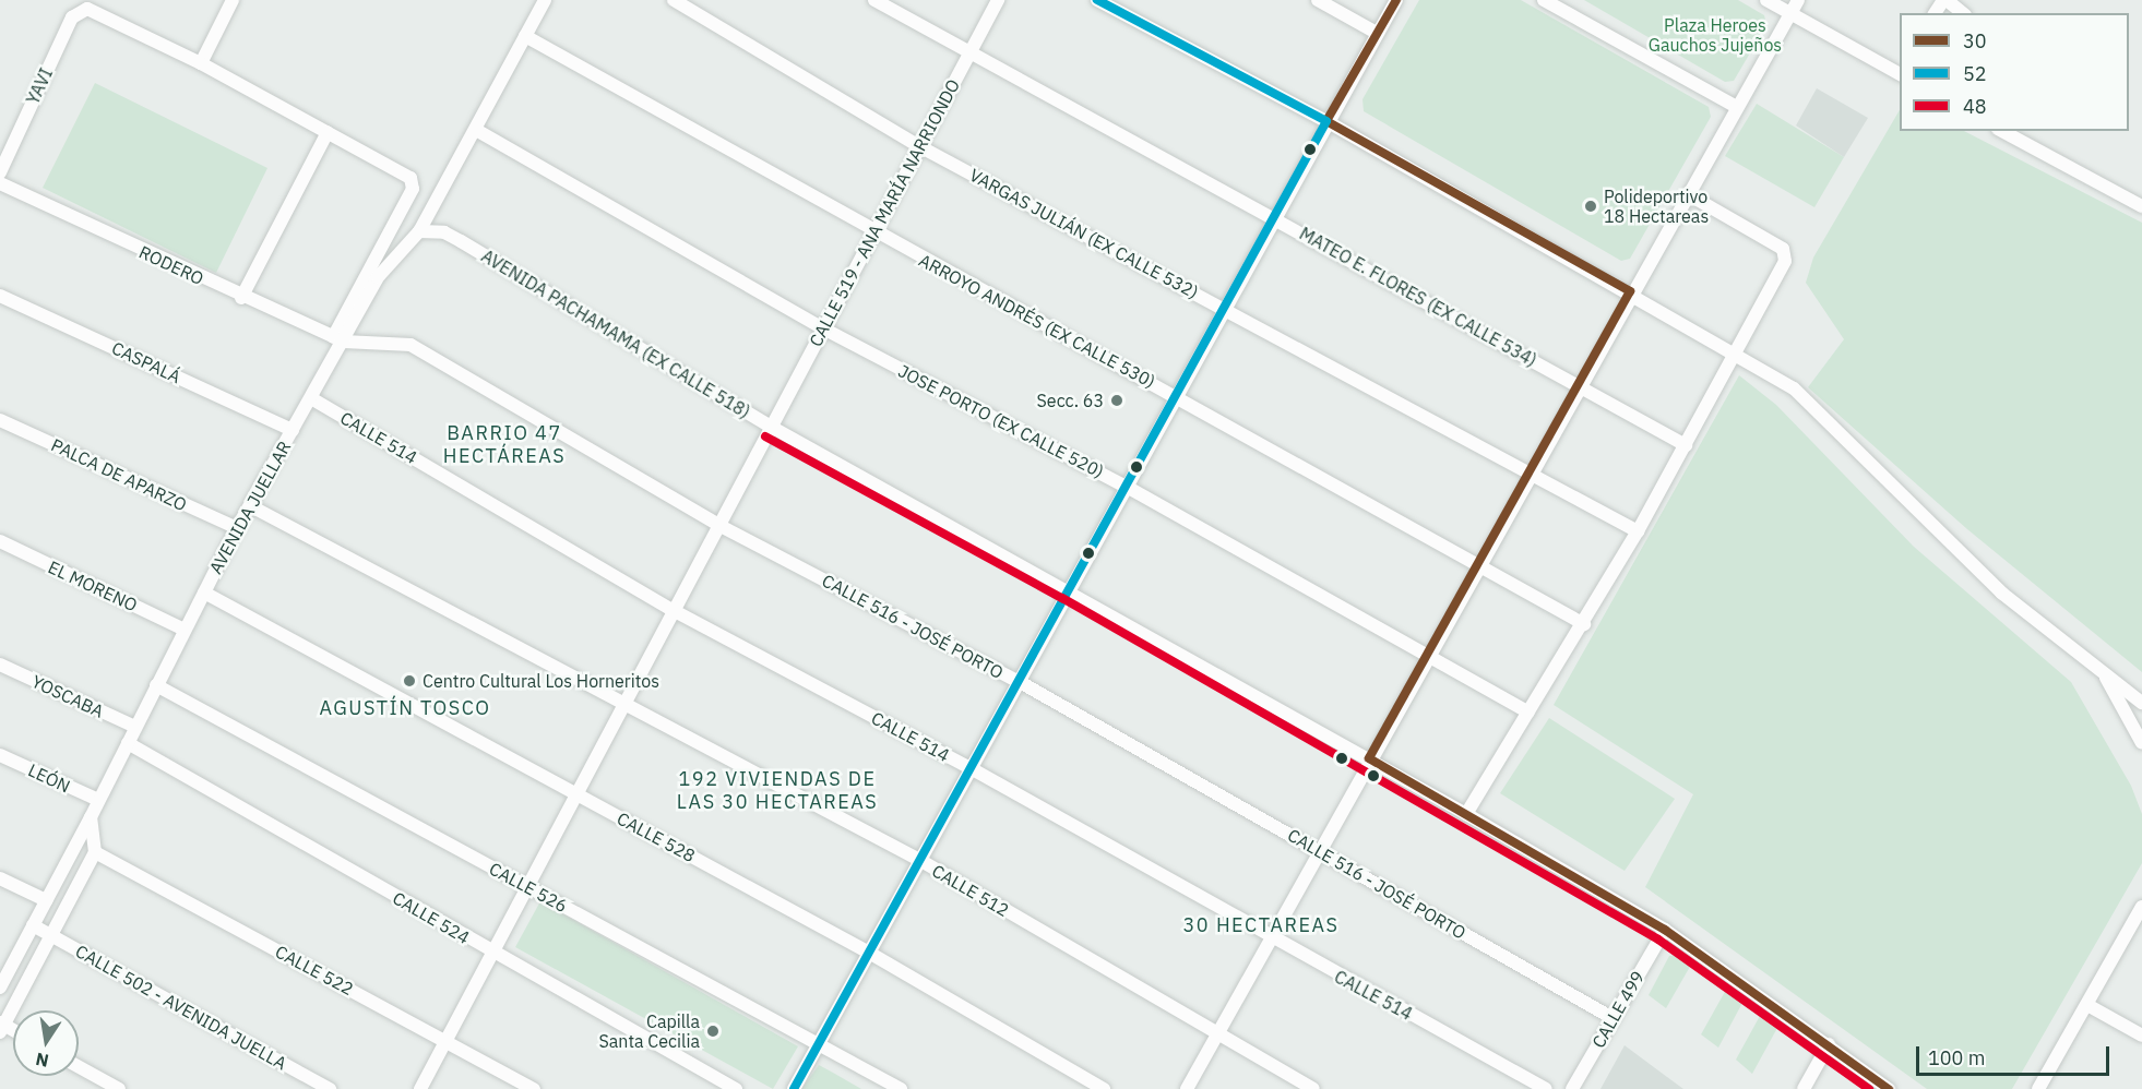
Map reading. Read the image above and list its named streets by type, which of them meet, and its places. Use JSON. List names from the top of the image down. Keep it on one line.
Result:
{"streets":{"street":["YAVI","CALLE 519 - ANA MARÍA NARRIONDO","VARGAS JULIÁN (EX CALLE 532)","RODERO","MATEO E. FLORES (EX CALLE 534)","ARROYO ANDRÉS (EX CALLE 530)","AVENIDA PACHAMAMA (EX CALLE 518)","CASPALÁ","JOSE PORTO (EX CALLE 520)","CALLE 514","PALCA DE APARZO","AVENIDA JUELLAR","EL MORENO","CALLE 516 - JOSÉ PORTO","YOSCABA","LEÓN","CALLE 528","CALLE 526","CALLE 512","CALLE 524","CALLE 522","CALLE 502 - AVENIDA JUELLA","CALLE 499"]},"crossings":[["CALLE 519 - ANA MARÍA NARRIONDO","VARGAS JULIÁN (EX CALLE 532)"],["CALLE 519 - ANA MARÍA NARRIONDO","MATEO E. FLORES (EX CALLE 534)"],["CALLE 519 - ANA MARÍA NARRIONDO","ARROYO ANDRÉS (EX CALLE 530)"],["CALLE 519 - ANA MARÍA NARRIONDO","AVENIDA PACHAMAMA (EX CALLE 518)"],["CALLE 519 - ANA MARÍA NARRIONDO","JOSE PORTO (EX CALLE 520)"],["CALLE 519 - ANA MARÍA NARRIONDO","CALLE 514"],["CALLE 519 - ANA MARÍA NARRIONDO","CALLE 516 - JOSÉ PORTO"],["CALLE 519 - ANA MARÍA NARRIONDO","CALLE 528"],["CALLE 519 - ANA MARÍA NARRIONDO","CALLE 526"],["CALLE 519 - ANA MARÍA NARRIONDO","CALLE 512"],["CALLE 519 - ANA MARÍA NARRIONDO","CALLE 524"],["CALLE 519 - ANA MARÍA NARRIONDO","CALLE 522"],["RODERO","AVENIDA JUELLAR"],["RODERO","CALLE 516 - JOSÉ PORTO"],["ARROYO ANDRÉS (EX CALLE 530)","AVENIDA JUELLAR"],["AVENIDA PACHAMAMA (EX CALLE 518)","AVENIDA JUELLAR"],["AVENIDA PACHAMAMA (EX CALLE 518)","CALLE 499"],["CASPALÁ","AVENIDA JUELLAR"],["JOSE PORTO (EX CALLE 520)","AVENIDA JUELLAR"],["CALLE 514","AVENIDA JUELLAR"],["PALCA DE APARZO","AVENIDA JUELLAR"],["AVENIDA JUELLAR","EL MORENO"],["AVENIDA JUELLAR","CALLE 516 - JOSÉ PORTO"],["AVENIDA JUELLAR","YOSCABA"],["AVENIDA JUELLAR","LEÓN"],["AVENIDA JUELLAR","CALLE 528"],["AVENIDA JUELLAR","CALLE 526"],["AVENIDA JUELLAR","CALLE 512"],["AVENIDA JUELLAR","CALLE 524"],["AVENIDA JUELLAR","CALLE 502 - AVENIDA JUELLA"],["CALLE 516 - JOSÉ PORTO","CALLE 499"]],"districts":["BARRIO 47 HECTÁREAS","AGUSTÍN TOSCO","192 VIVIENDAS DE LAS 30 HECTAREAS","30 HECTAREAS"],"parks":["Plaza Heroes Gauchos Jujeños"],"places":["Polideportivo 18 Hectareas","Secc. 63","Centro Cultural Los Horneritos","Capilla Santa Cecilia"],"lines":["transit line 30","transit line 52","transit line 48"],"legend":["30","52","48"],"scale_bar":"100 m","north":"bottom"}
